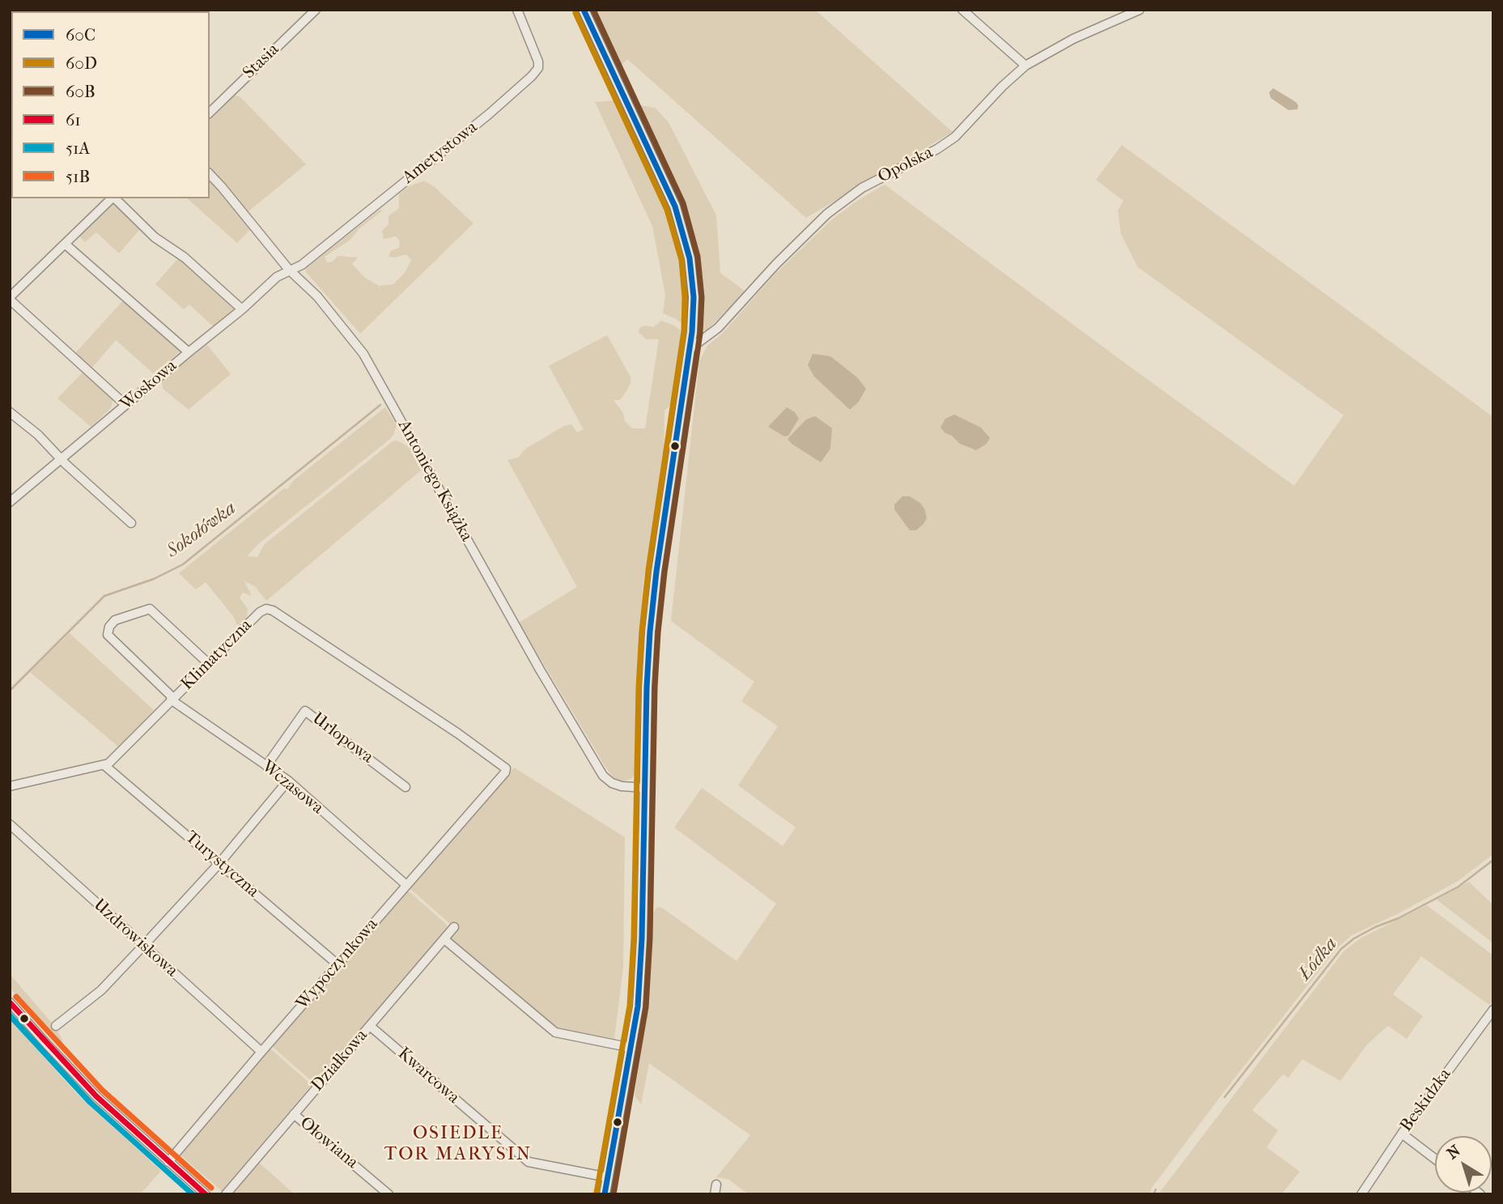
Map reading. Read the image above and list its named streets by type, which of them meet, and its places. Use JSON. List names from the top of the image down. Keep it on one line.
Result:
{"streets":{"street":["Stasia","Ametystowa","Opolska","Woskowa","Antoniego Książka","Klimatyczna","Urlopowa","Wczasowa","Turystyczna","Uzdrowiskowa","Wypoczynkowa","Działkowa","Kwarcowa","Beskidzka","Ołowiana"]},"crossings":[["Ametystowa","Woskowa"],["Ametystowa","Antoniego Książka"],["Woskowa","Antoniego Książka"],["Klimatyczna","Wczasowa"],["Klimatyczna","Turystyczna"],["Klimatyczna","Wypoczynkowa"],["Urlopowa","Wczasowa"],["Wczasowa","Wypoczynkowa"],["Turystyczna","Wypoczynkowa"],["Uzdrowiskowa","Wypoczynkowa"],["Działkowa","Kwarcowa"],["Działkowa","Ołowiana"]],"districts":["OSIEDLE TOR MARYSIN"],"water":["Sokołówka","Łódka"],"lines":["transit line 60C","transit line 60B","transit line 60D","transit line 51B","transit line 61","transit line 51A"],"legend":["60C","60D","60B","61","51A","51B"],"north":"top left"}
